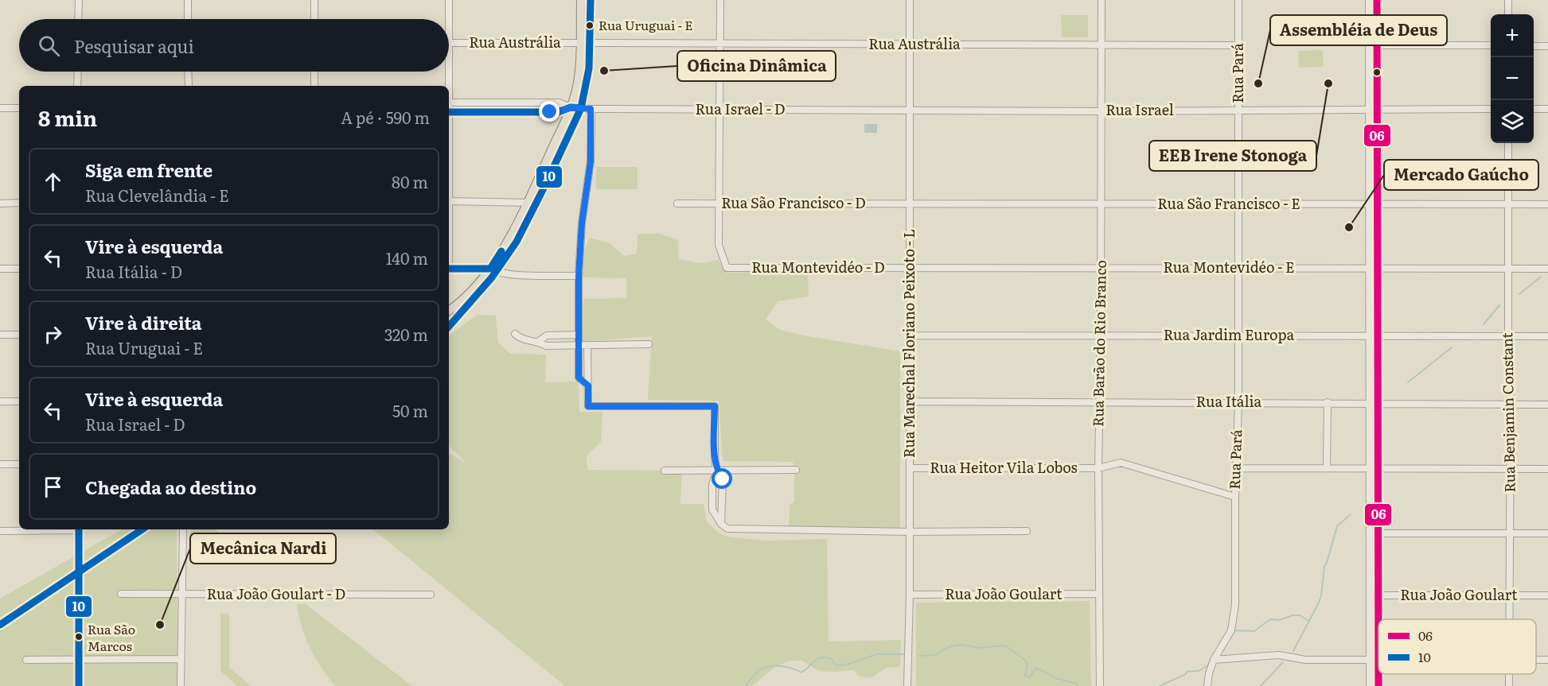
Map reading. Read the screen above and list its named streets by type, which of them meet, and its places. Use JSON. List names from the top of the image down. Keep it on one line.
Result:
{"streets":{"street":["Rua Austrália","Rua Pará","Rua Israel - D","Rua Israel","Rua São Francisco - D","Rua São Francisco - E","Rua Montevidéo - D","Rua Montevidéo - E","Rua Jardim Europa","Rua Marechal Floriano Peixoto - L","Rua Barão do Rio Branco","Rua Itália","Rua Benjamin Constant","Rua Heitor Vila Lobos","Rua João Goulart - D","Rua João Goulart"]},"crossings":[["Rua Austrália","Rua Pará"],["Rua Austrália","Rua Marechal Floriano Peixoto - L"],["Rua Austrália","Rua Barão do Rio Branco"],["Rua Pará","Rua Israel"],["Rua Pará","Rua São Francisco - E"],["Rua Pará","Rua Montevidéo - E"],["Rua Pará","Rua Jardim Europa"],["Rua Pará","Rua Itália"],["Rua Pará","Rua Heitor Vila Lobos"],["Rua Israel - D","Rua Israel"],["Rua Israel - D","Rua Marechal Floriano Peixoto - L"],["Rua Israel","Rua Marechal Floriano Peixoto - L"],["Rua Israel","Rua Barão do Rio Branco"],["Rua São Francisco - D","Rua São Francisco - E"],["Rua São Francisco - D","Rua Montevidéo - D"],["Rua São Francisco - D","Rua Marechal Floriano Peixoto - L"],["Rua São Francisco - E","Rua Marechal Floriano Peixoto - L"],["Rua São Francisco - E","Rua Barão do Rio Branco"],["Rua São Francisco - E","Rua Benjamin Constant"],["Rua Montevidéo - D","Rua Montevidéo - E"],["Rua Montevidéo - D","Rua Marechal Floriano Peixoto - L"],["Rua Montevidéo - E","Rua Marechal Floriano Peixoto - L"],["Rua Montevidéo - E","Rua Barão do Rio Branco"],["Rua Montevidéo - E","Rua Benjamin Constant"],["Rua Jardim Europa","Rua Marechal Floriano Peixoto - L"],["Rua Jardim Europa","Rua Barão do Rio Branco"],["Rua Jardim Europa","Rua Benjamin Constant"],["Rua Marechal Floriano Peixoto - L","Rua Itália"],["Rua Marechal Floriano Peixoto - L","Rua Heitor Vila Lobos"],["Rua Marechal Floriano Peixoto - L","Rua João Goulart"],["Rua Barão do Rio Branco","Rua Itália"],["Rua Barão do Rio Branco","Rua Heitor Vila Lobos"],["Rua Barão do Rio Branco","Rua João Goulart"],["Rua Itália","Rua Benjamin Constant"],["Rua Benjamin Constant","Rua João Goulart"]],"places":["Rua Uruguai - E","Oficina Dinâmica","Assembléia de Deus","EEB Irene Stonoga","Mercado Gaúcho","Mecânica Nardi","Rua São Marcos"],"lines":["transit line 06","transit line 10"],"legend":["06","10"],"page":{"map_buttons":["+","−"],"search":"Pesquisar aqui","heading":["8 min","A pé · 590 m"],"list":[["Siga em frente","Rua Clevelândia - E","80 m"],["Vire à esquerda","Rua Itália - D","140 m"],["Vire à direita","Rua Uruguai - E","320 m"],["Vire à esquerda","Rua Israel - D","50 m"],"Chegada ao destino"]}}
